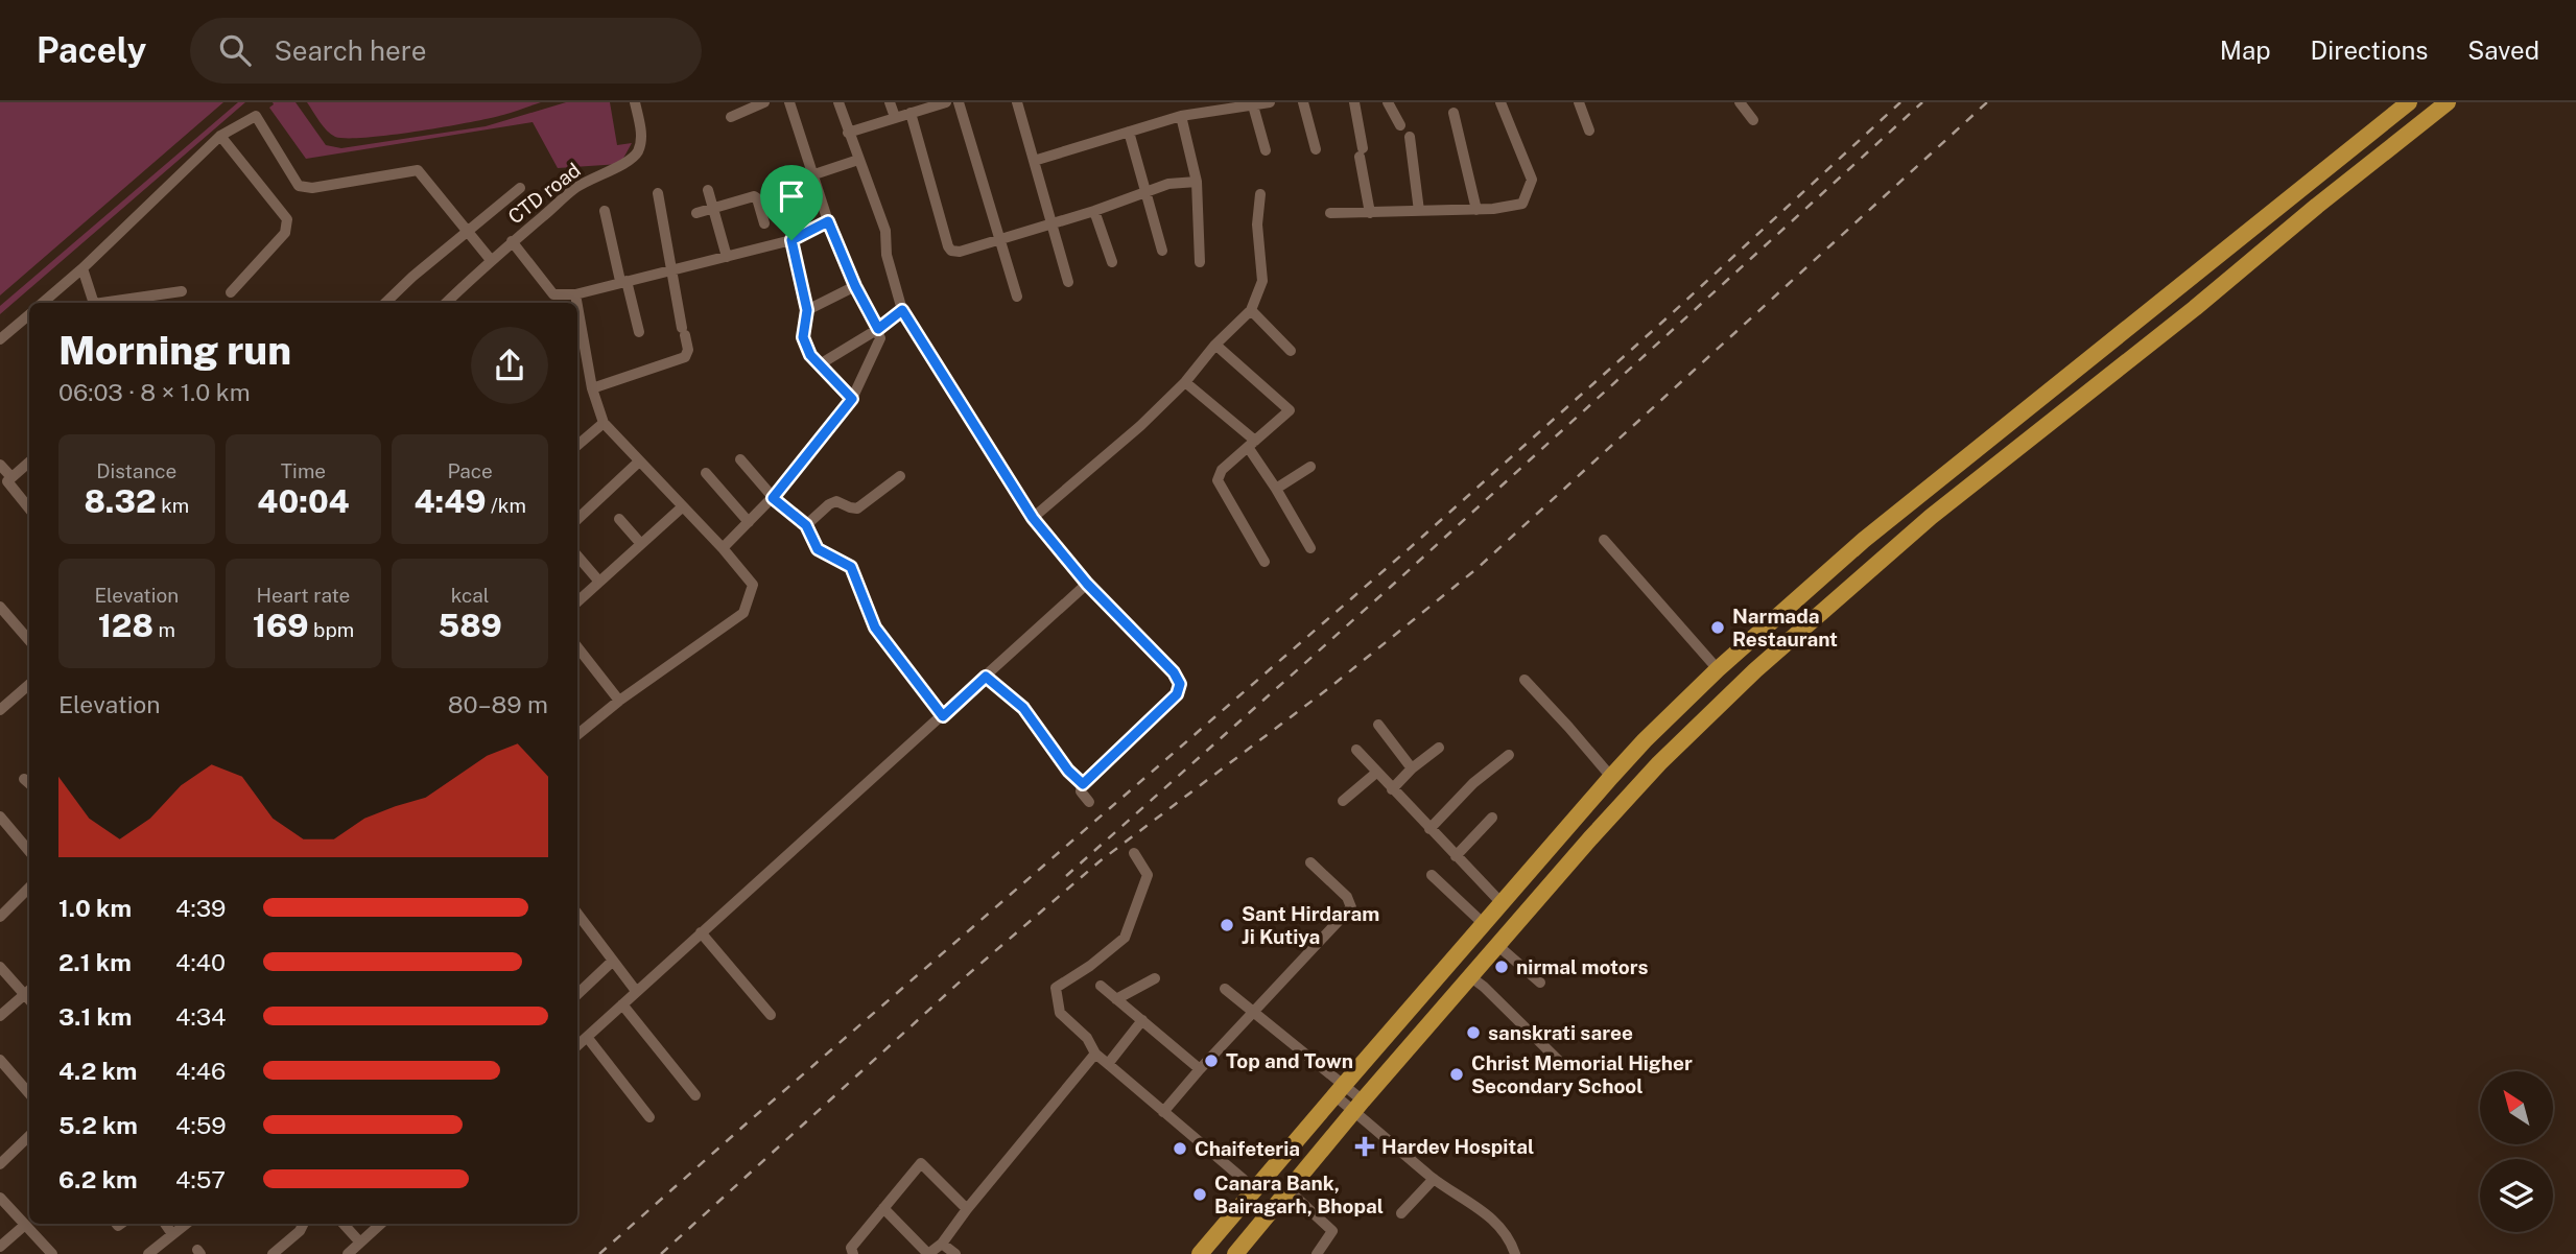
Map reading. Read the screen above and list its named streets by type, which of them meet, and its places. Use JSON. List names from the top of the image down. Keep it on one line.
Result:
{"streets":{"street":["CTD road"]},"places":{"other":["Narmada Restaurant","Sant Hirdaram Ji Kutiya","nirmal motors","sanskrati saree","Top and Town","Christ Memorial Higher Secondary School","Chaifeteria","Canara Bank, Bairagarh, Bhopal"],"health":["Hardev Hospital"]},"north":"top left","page":{"header":"Pacely","search":"Search here","nav":["Map","Directions","Saved"],"heading":["Morning run","06:03 · 8 × 1.0 km"],"stats":[["Distance","8.32 km"],["Time","40:04"],["Pace","4:49 /km"],["Elevation","128 m"],["Heart rate","169 bpm"],["kcal","589"]],"chart":["Elevation","80–89 m"],"list":[{"name":"1.0 km","note":"4:39"},{"name":"2.1 km","note":"4:40"},{"name":"3.1 km","note":"4:34"},{"name":"4.2 km","note":"4:46"},{"name":"5.2 km","note":"4:59"},{"name":"6.2 km","note":"4:57"}]}}
